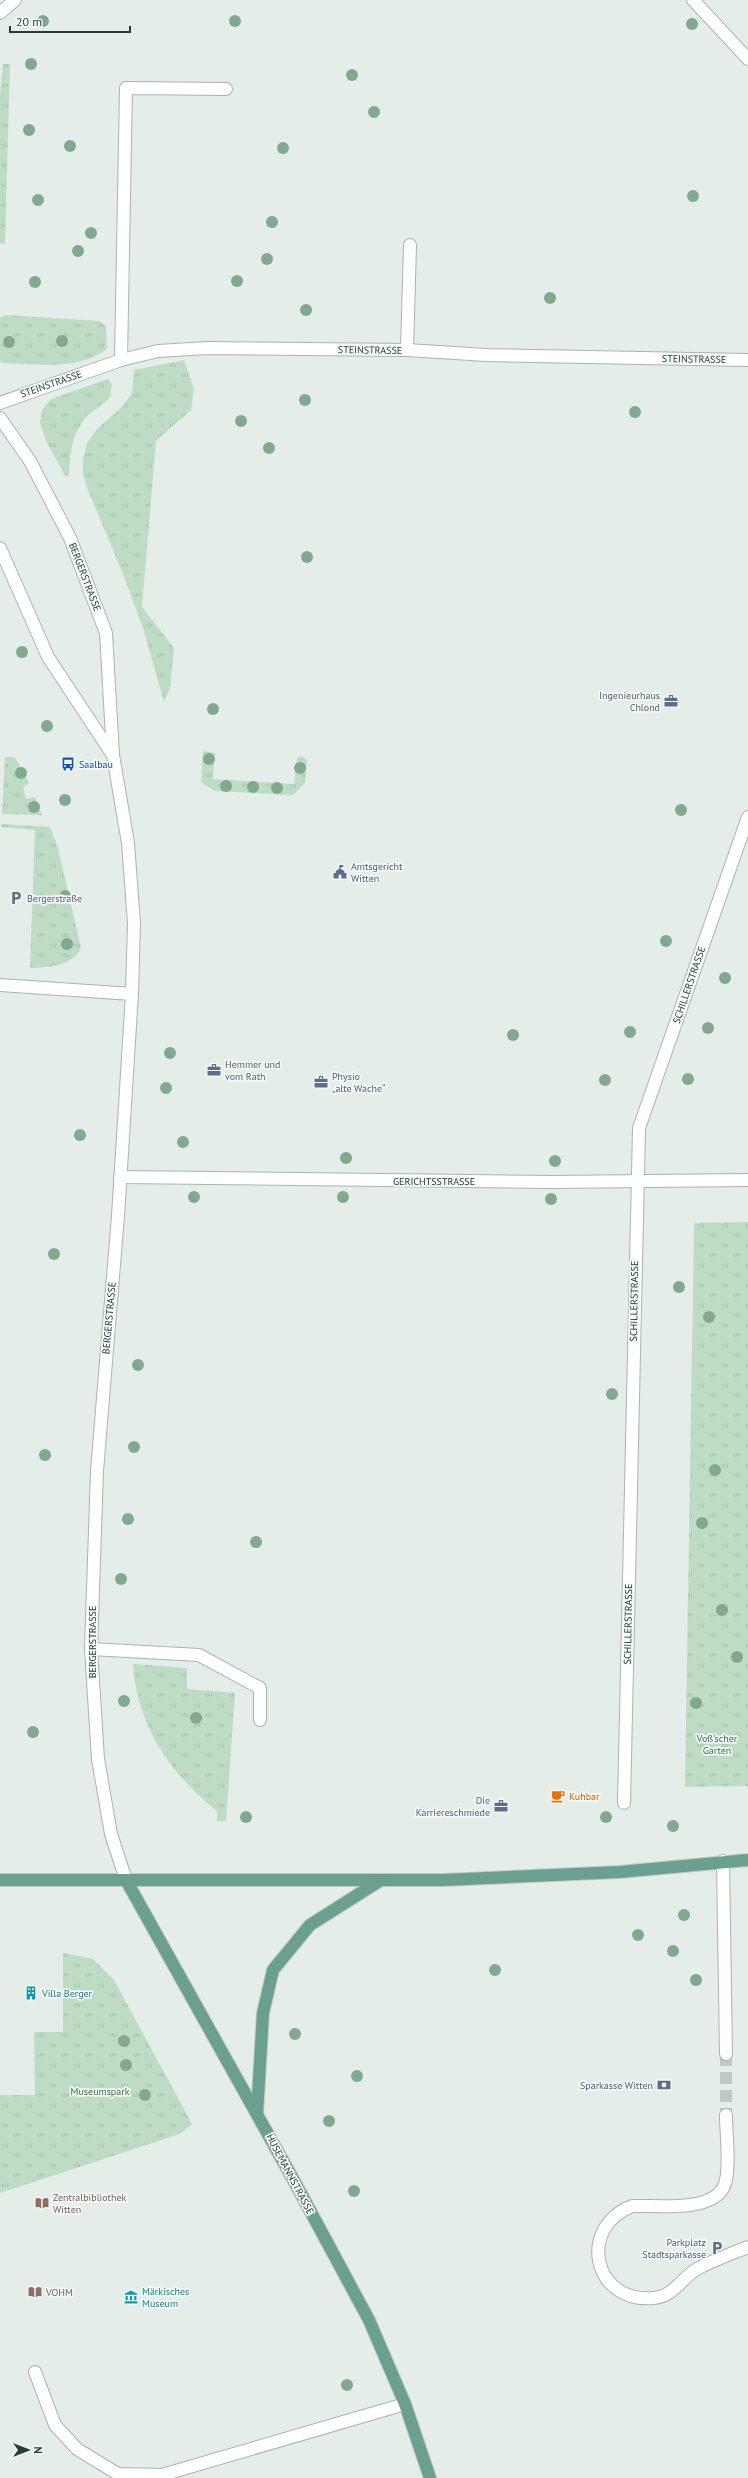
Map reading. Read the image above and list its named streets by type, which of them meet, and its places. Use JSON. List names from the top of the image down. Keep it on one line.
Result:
{"streets":{"main road":["HUSEMANNSTRASSE"],"street":["STEINSTRASSE","BERGERSTRASSE","SCHILLERSTRASSE","GERICHTSSTRASSE"]},"crossings":[["BERGERSTRASSE","GERICHTSSTRASSE"],["BERGERSTRASSE","HUSEMANNSTRASSE"],["SCHILLERSTRASSE","GERICHTSSTRASSE"]],"parks":["Voß’scher Garten","Museumspark"],"places":{"office":["Ingenieurhaus Chlond","Hemmer und vom Rath","Physio „alte Wache“","Die Karriereschmiede"],"bus stop":["Saalbau"],"public building":["Amtsgericht Witten"],"parking":["Bergerstraße","Parkplatz Stadtsparkasse"],"cafe":["Kuhbar"],"building":["Villa Berger"],"bank":["Sparkasse Witten"],"library":["Zentralbibliothek Witten","VOHM"],"museum":["Märkisches Museum"]},"scale_bar":"20 m","north":"right"}
